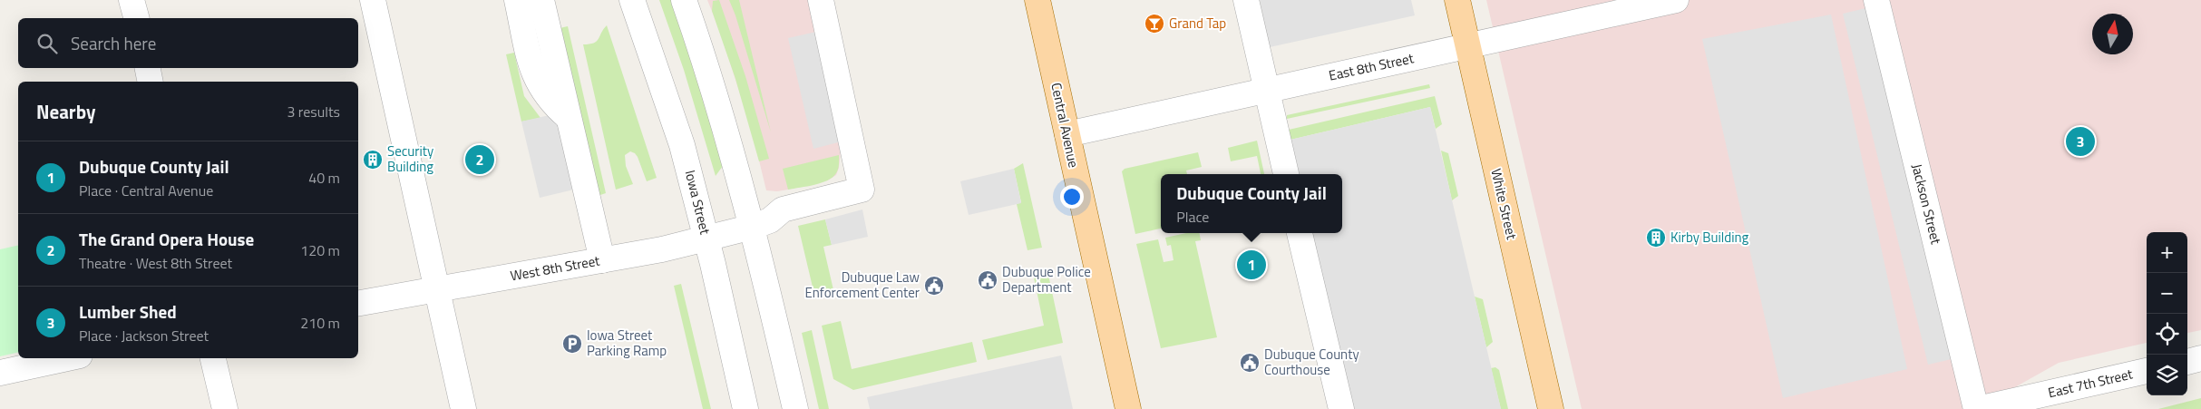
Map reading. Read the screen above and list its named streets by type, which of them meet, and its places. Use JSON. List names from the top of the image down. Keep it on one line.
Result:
{"streets":{"main road":["Central Avenue","White Street"],"street":["East 8th Street","Iowa Street","Jackson Street","West 8th Street","East 7th Street"]},"crossings":[["East 8th Street","Central Avenue"],["East 8th Street","White Street"],["Iowa Street","West 8th Street"],["Jackson Street","East 7th Street"]],"places":{"bar":["Grand Tap"],"building":["Security Building","Kirby Building"],"public building":["Dubuque Police Department","Dubuque Law Enforcement Center","Dubuque County Courthouse"],"parking":["Iowa Street Parking Ramp"]},"north":"top","page":{"search":"Search here","heading":["Nearby","3 results"],"pins":["3","2","1"],"list":[{"mark":"1","name":"Dubuque County Jail","note":"Place · Central Avenue","value":"40 m"},{"mark":"2","name":"The Grand Opera House","note":"Theatre · West 8th Street","value":"120 m"},{"mark":"3","name":"Lumber Shed","note":"Place · Jackson Street","value":"210 m"}],"popup":["Dubuque County Jail","Place"],"map_buttons":["+","−"]}}
